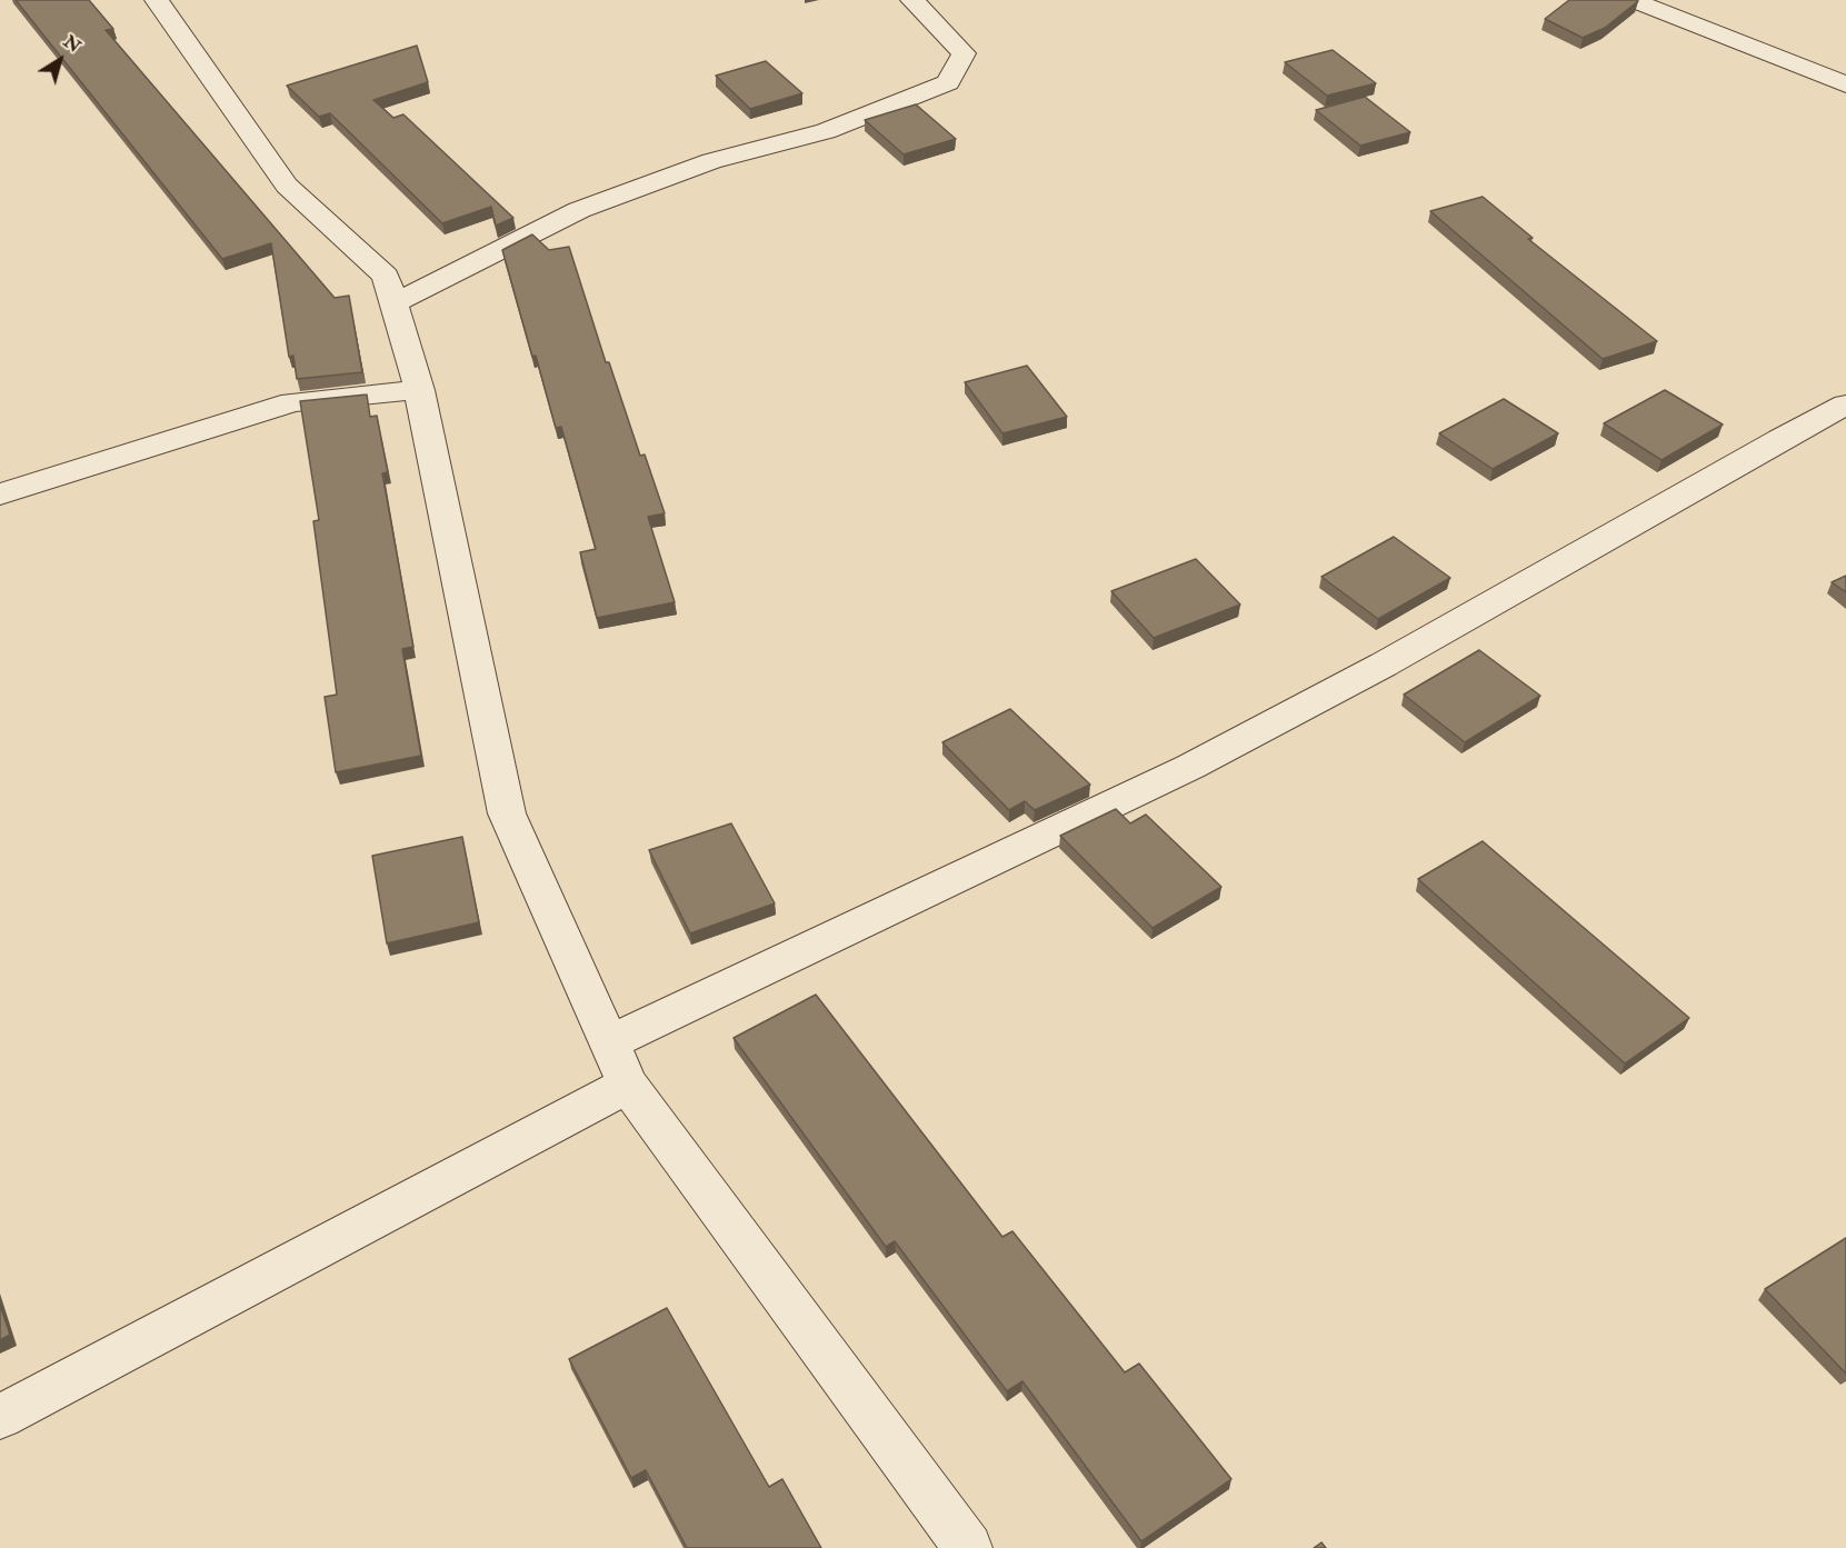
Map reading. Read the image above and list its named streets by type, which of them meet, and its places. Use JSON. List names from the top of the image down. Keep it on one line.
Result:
{"north":"top right"}
